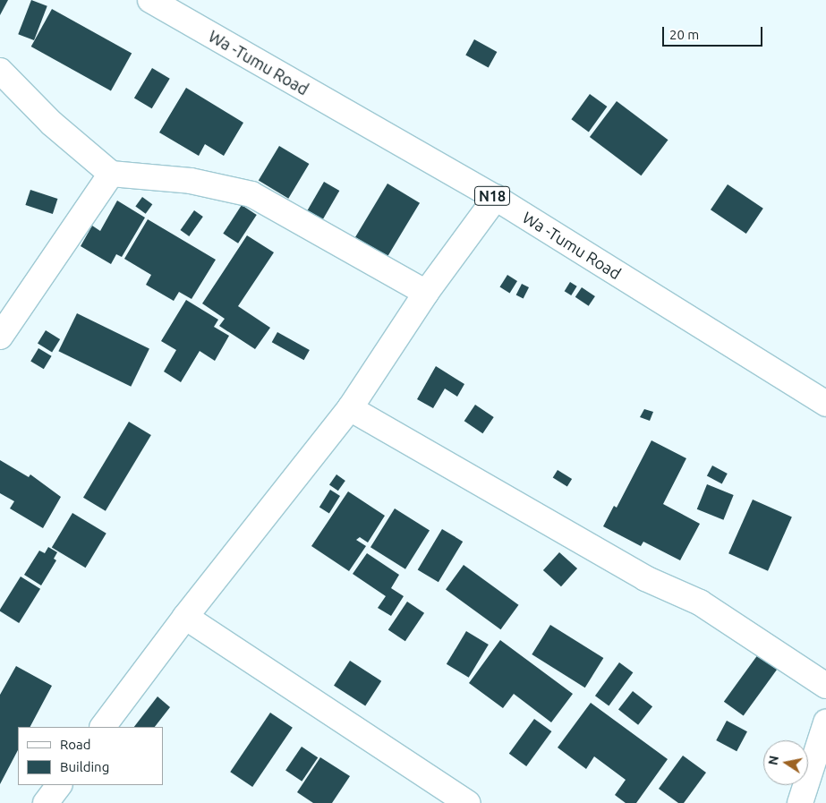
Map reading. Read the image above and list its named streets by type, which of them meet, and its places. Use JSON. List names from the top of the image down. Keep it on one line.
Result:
{"streets":{"main road":["Wa -Tumu Road","N18"]},"legend":["Road","Building"],"scale_bar":"20 m","north":"left"}
